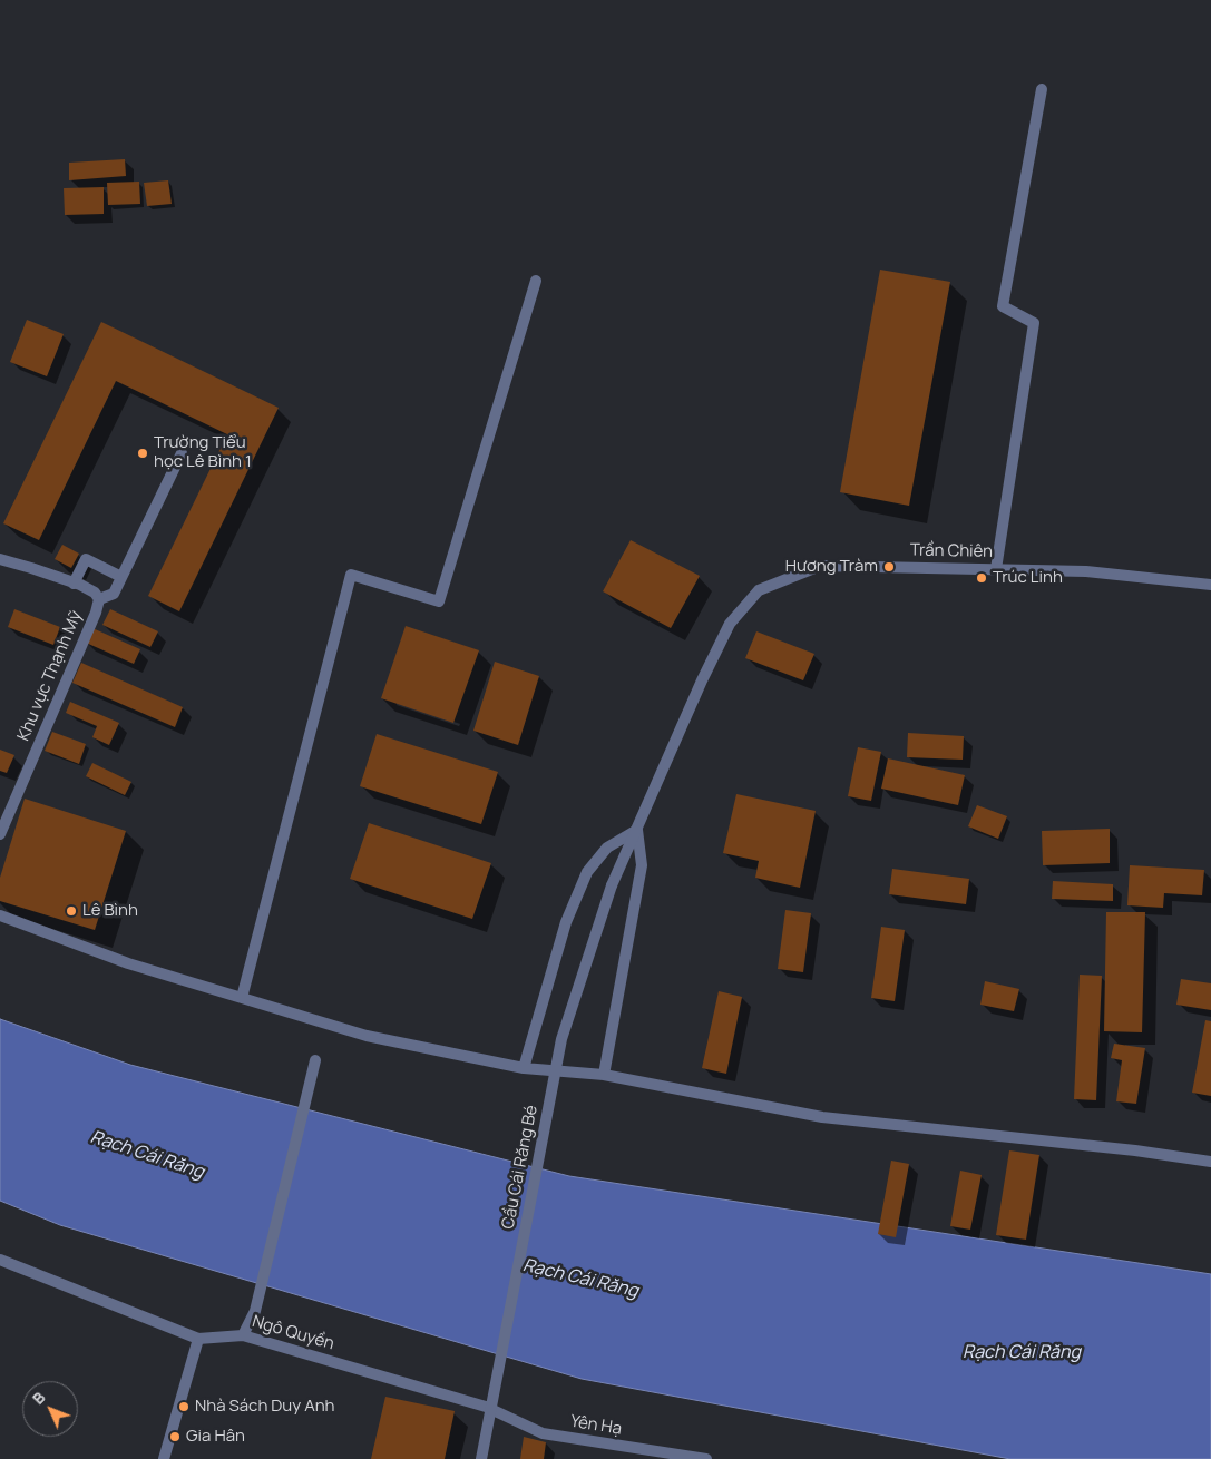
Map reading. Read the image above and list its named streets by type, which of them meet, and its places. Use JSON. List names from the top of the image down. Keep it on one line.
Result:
{"streets":{"street":["Trần Chiên","Khu vực Thạnh Mỹ","Cầu Cái Răng Bé","Ngô Quyền","Yên Hạ"]},"crossings":[["Trần Chiên","Cầu Cái Răng Bé"],["Ngô Quyền","Yên Hạ"]],"water":["Rạch Cái Răng"],"places":["Trường Tiểu học Lê Bình 1","Hương Tràm","Trúc Linh","Lê Bình","Nhà Sách Duy Anh","Gia Hân"],"north":"top left"}
